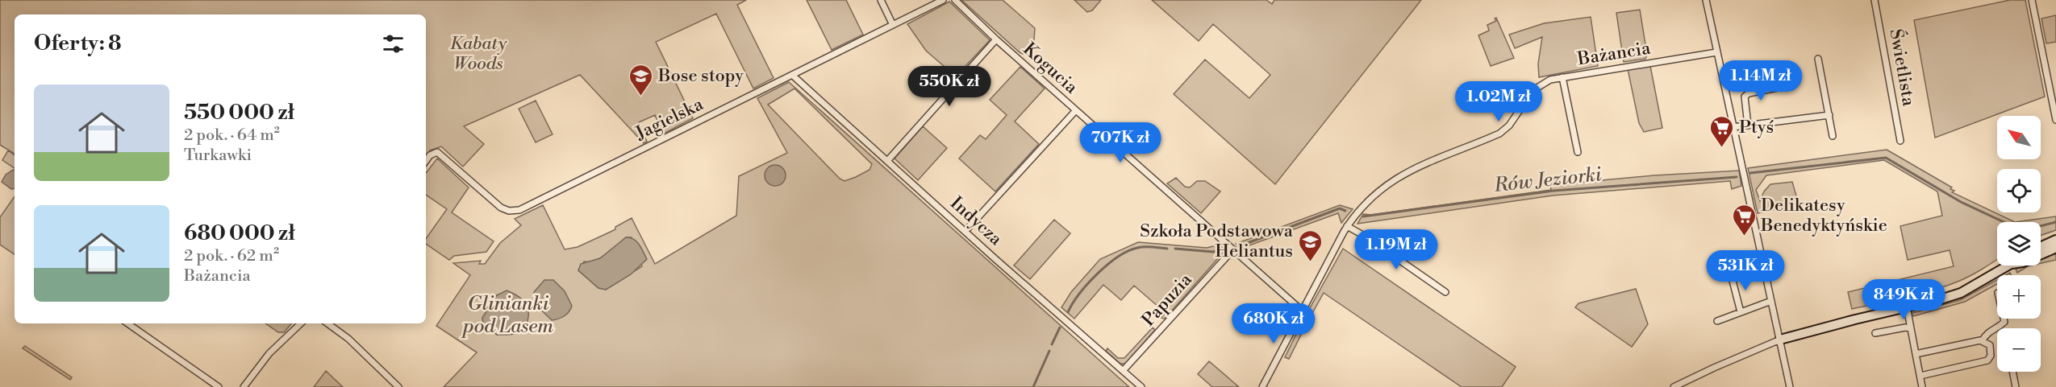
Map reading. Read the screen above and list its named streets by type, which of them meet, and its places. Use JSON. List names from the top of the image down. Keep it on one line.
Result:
{"streets":{"street":["Bażancia","Świetlista","Kogucia","Jagielska","Indycza","Papuzia"]},"crossings":[["Bażancia","Kogucia"],["Kogucia","Papuzia"],["Jagielska","Indycza"],["Indycza","Papuzia"]],"water":["Rów Jeziorki","Glinianki pod Lasem"],"parks":["Kabaty Woods"],"places":{"school or university":["Bose stopy","Szkoła Podstawowa Heliantus"],"supermarket":["Ptyś","Delikatesy Benedyktyńskie"]},"north":"top left","page":{"heading":"Oferty: 8","price":["1.14M zł","550K zł","1.02M zł","707K zł","1.19M zł","531K zł","849K zł","680K zł"],"list":[{"name":"550 000 zł","note":"2 pok. · 64 m² · Turkawki"},{"name":"680 000 zł","note":"2 pok. · 62 m² · Bażancia"}],"map_buttons":["+","−"]}}
